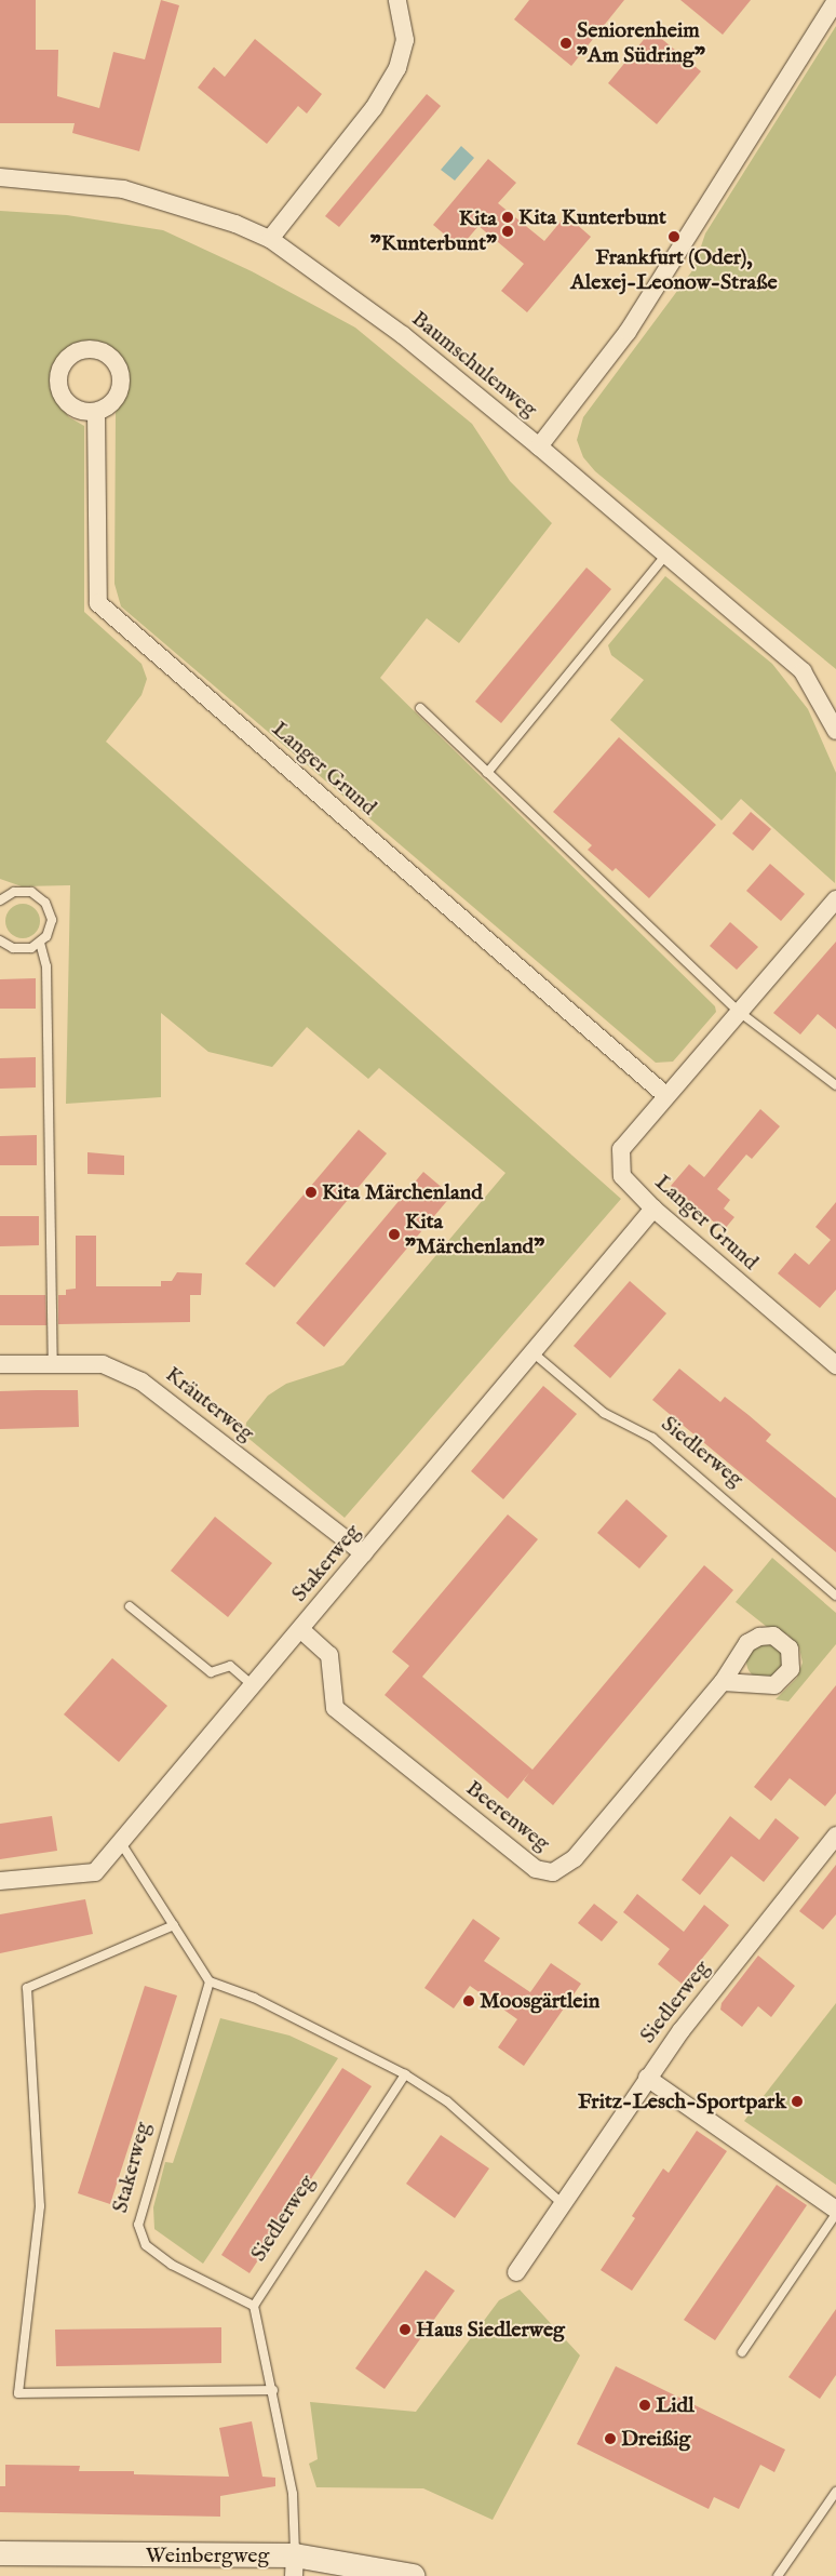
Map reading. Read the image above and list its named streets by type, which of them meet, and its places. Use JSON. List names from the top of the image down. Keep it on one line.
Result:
{"streets":{"street":["Baumschulenweg","Langer Grund","Kräuterweg","Siedlerweg","Stakerweg","Beerenweg","Weinbergweg"]},"crossings":[["Langer Grund","Stakerweg"],["Kräuterweg","Stakerweg"],["Siedlerweg","Stakerweg"],["Stakerweg","Beerenweg"]],"places":["Seniorenheim \"Am Südring\"","Kita Kunterbunt","Kita \"Kunterbunt\"","Frankfurt (Oder), Alexej-Leonow-Straße","Kita Märchenland","Kita \"Märchenland\"","Moosgärtlein","Fritz-Lesch-Sportpark","Haus Siedlerweg","Lidl","Dreißig"]}
